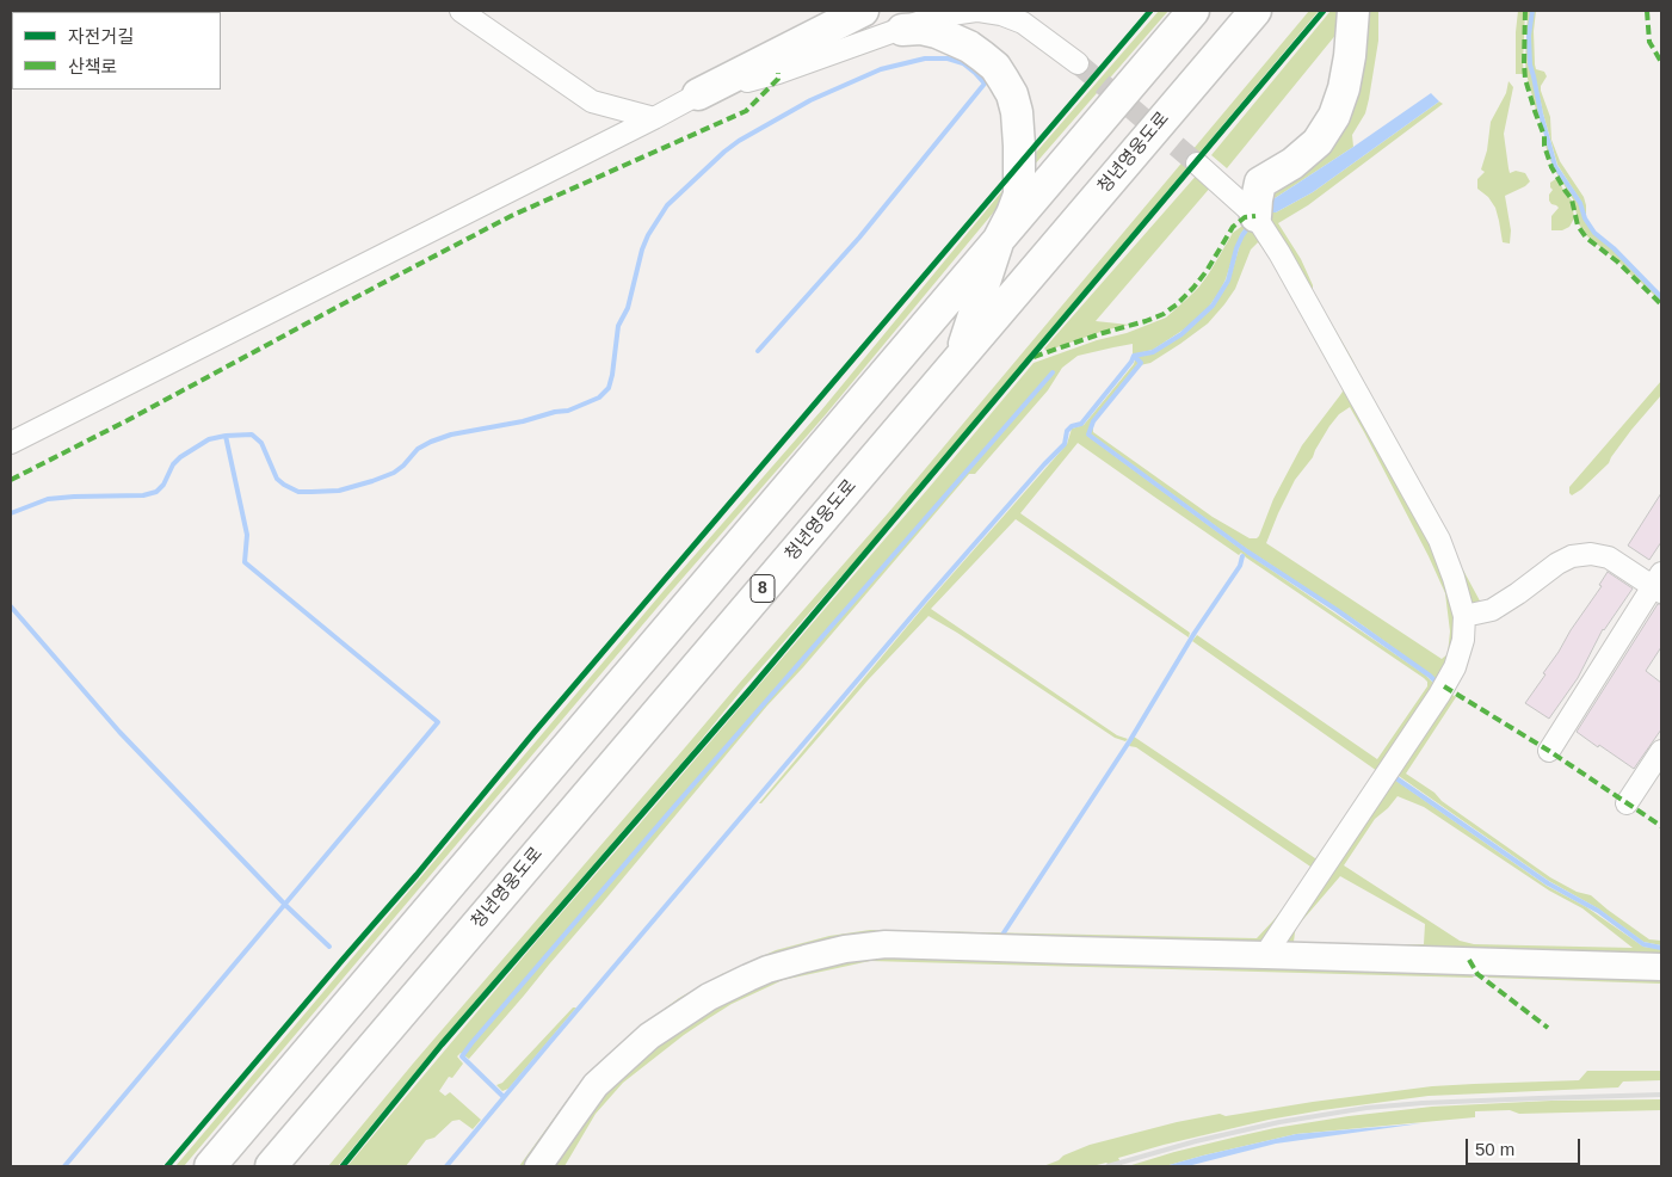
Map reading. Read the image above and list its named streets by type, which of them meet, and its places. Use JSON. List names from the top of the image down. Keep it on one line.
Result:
{"streets":{"highway":["청년영웅도로","8"]},"legend":["자전거길","산책로"],"scale_bar":"50 m"}
